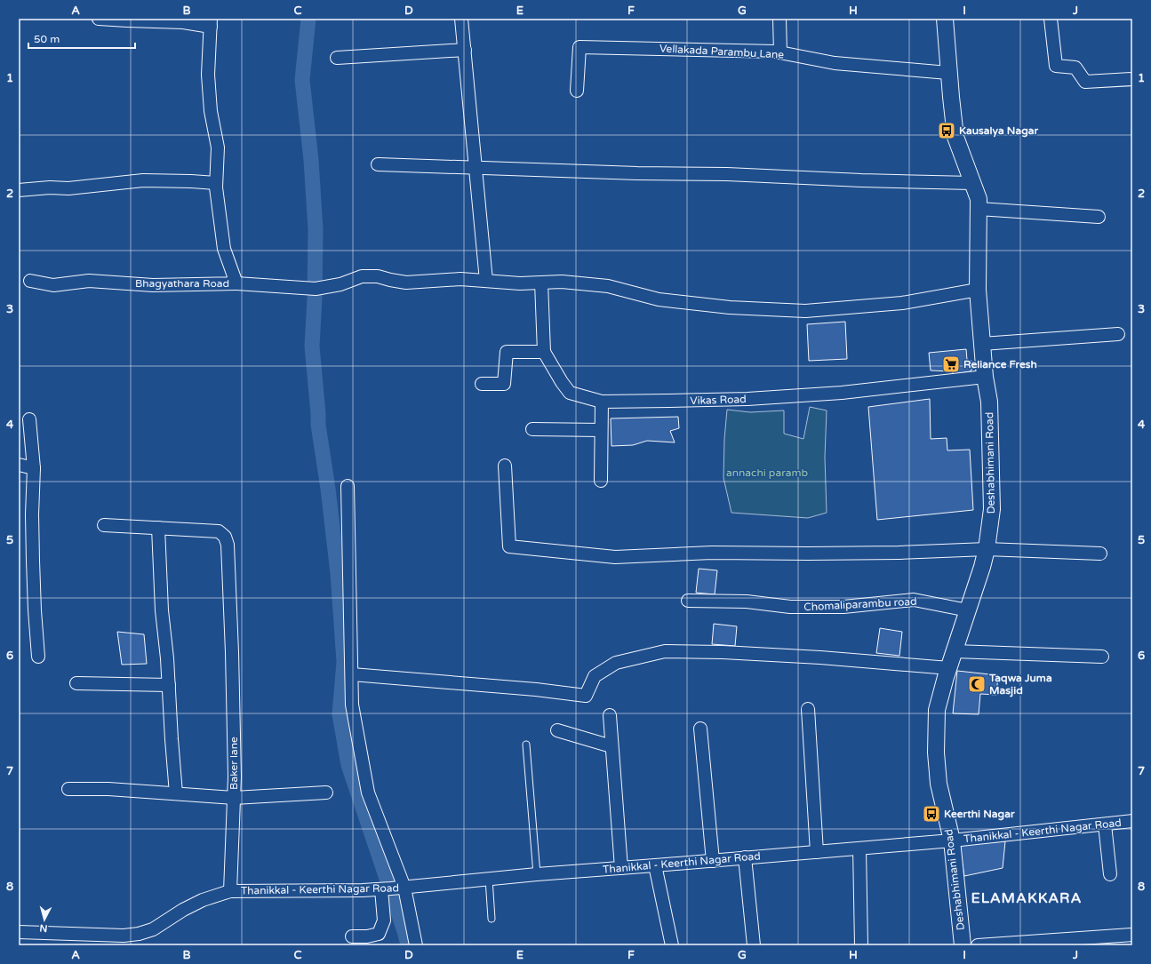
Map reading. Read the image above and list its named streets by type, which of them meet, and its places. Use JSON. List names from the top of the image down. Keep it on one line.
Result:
{"streets":{"street":["Vellakada Parambu Lane","Bhagyathara Road","Vikas Road","Deshabhimani Road","Chomaliparambu road","Baker lane","Thanikkal - Keerthi Nagar Road"]},"crossings":[["Vellakada Parambu Lane","Deshabhimani Road"],["Vikas Road","Deshabhimani Road"],["Deshabhimani Road","Chomaliparambu road"],["Deshabhimani Road","Thanikkal - Keerthi Nagar Road"],["Baker lane","Thanikkal - Keerthi Nagar Road"]],"districts":["ELAMAKKARA"],"parks":["annachi paramb"],"places":{"bus stop":["Kausalya Nagar","Keerthi Nagar"],"supermarket":["Reliance Fresh"],"mosque":["Taqwa Juma Masjid"]},"scale_bar":"50 m","north":"bottom","grid":{"columns":["A","B","C","D","E","F","G","H","I","J"],"rows":["1","2","3","4","5","6","7","8"]}}
